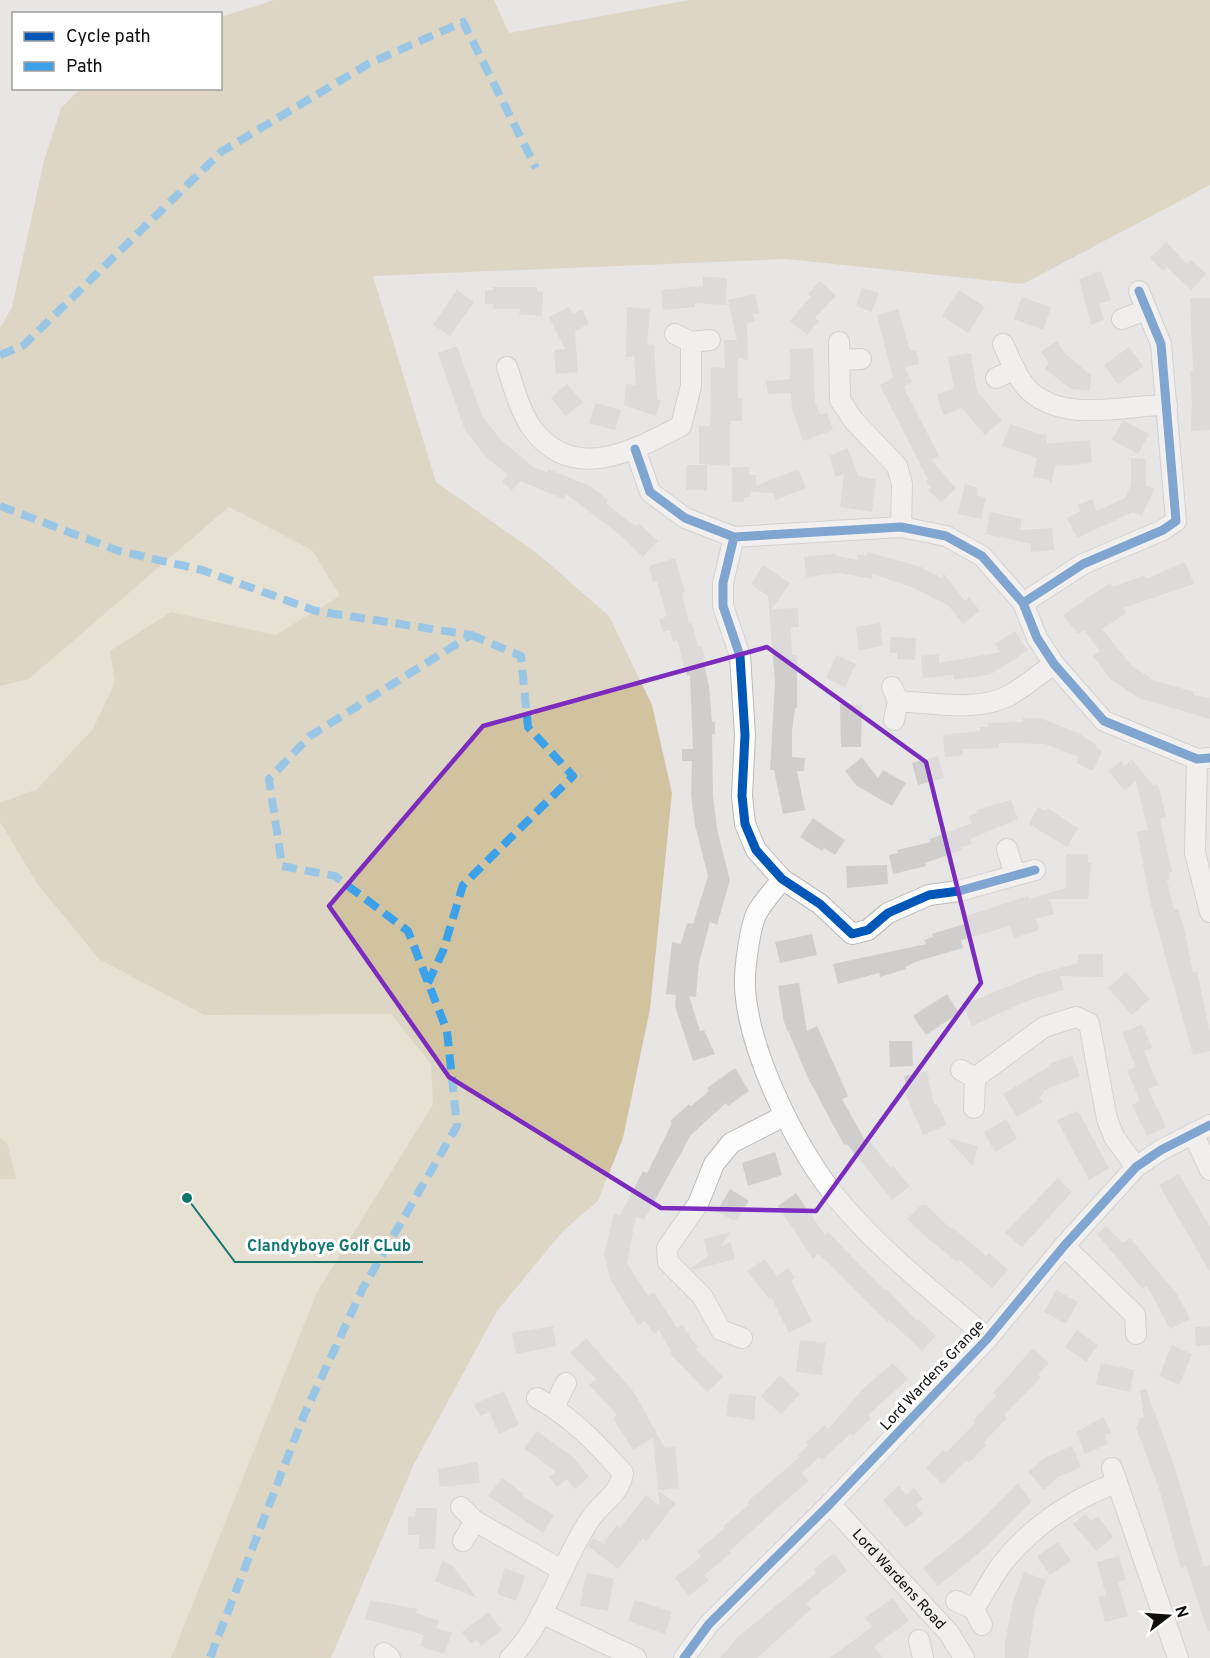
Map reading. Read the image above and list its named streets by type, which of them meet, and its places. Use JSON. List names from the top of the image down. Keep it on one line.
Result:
{"streets":{"street":["Lord Wardens Grange","Lord Wardens Road"]},"crossings":[["Lord Wardens Grange","Lord Wardens Road"]],"places":["Clandyboye Golf CLub"],"legend":["Cycle path","Path"],"north":"right"}
